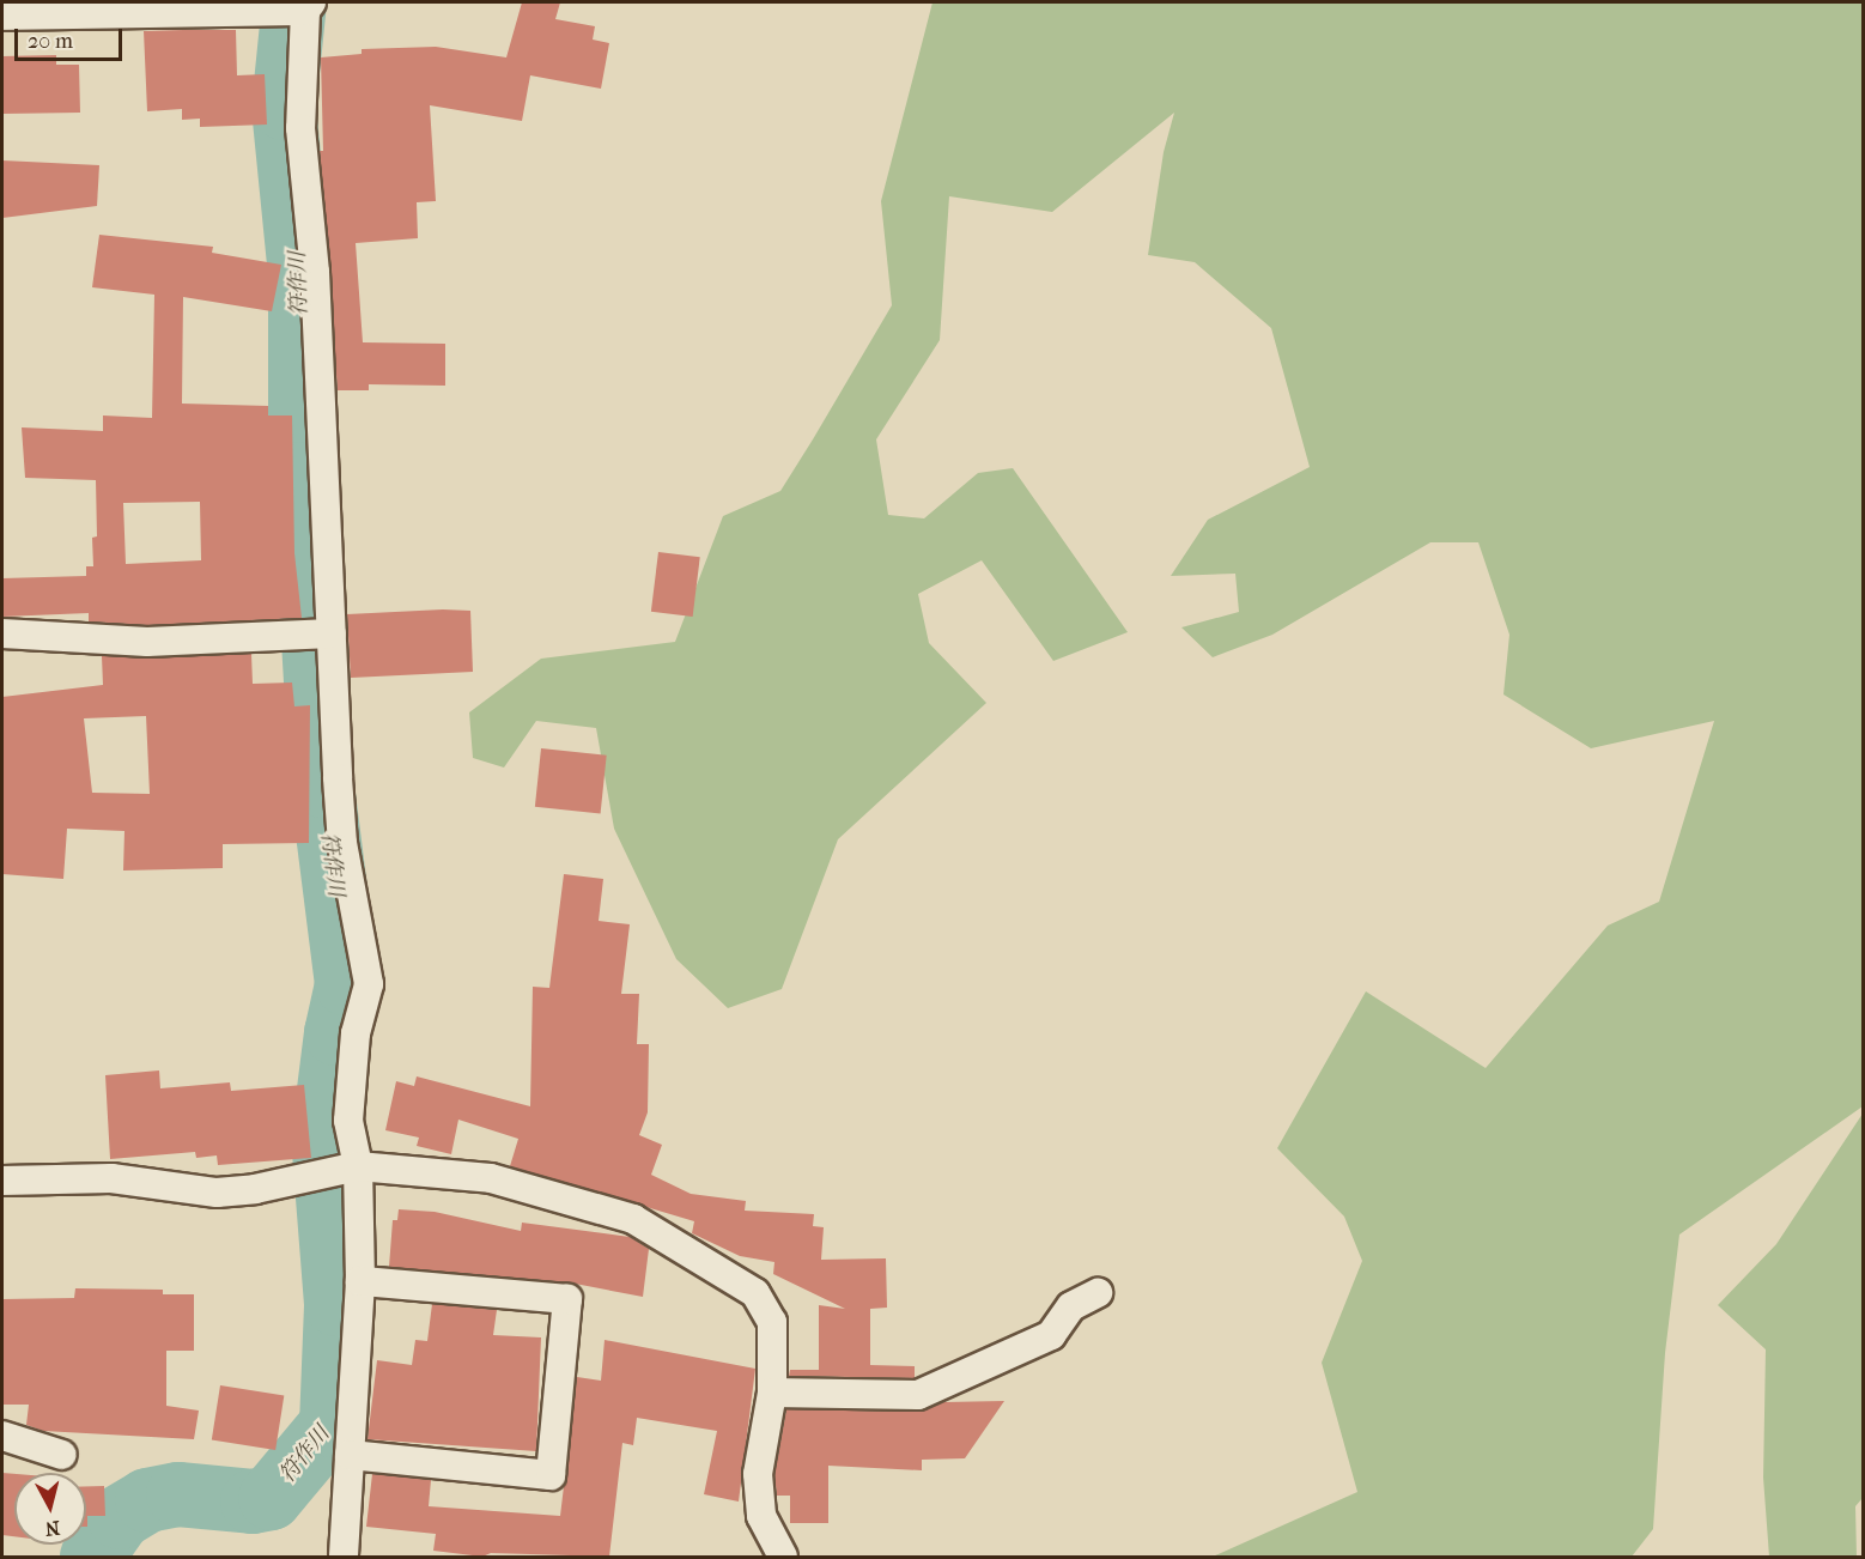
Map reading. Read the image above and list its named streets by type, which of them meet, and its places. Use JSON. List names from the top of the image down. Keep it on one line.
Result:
{"water":["符作川"],"scale_bar":"20 m","north":"bottom"}
